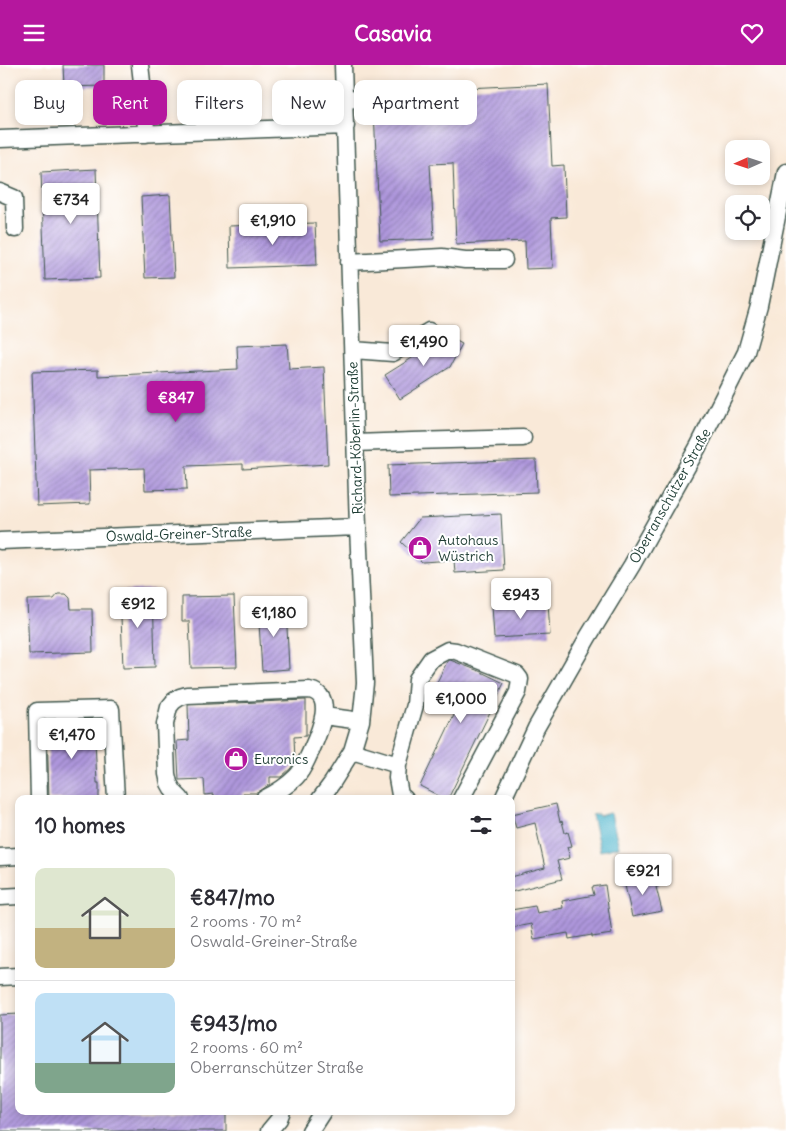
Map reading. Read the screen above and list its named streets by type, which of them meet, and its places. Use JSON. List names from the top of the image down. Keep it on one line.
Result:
{"streets":{"street":["Richard-Köberlin-Straße","Oberranschützer Straße","Oswald-Greiner-Straße"]},"crossings":[["Richard-Köberlin-Straße","Oswald-Greiner-Straße"]],"places":{"shop":["Autohaus Wüstrich","Euronics"]},"north":"left","page":{"header":"Casavia","chip":["Buy","Rent","Filters","New","Apartment"],"price":["€734","€1,910","€1,490","€847","€943","€912","€1,180","€1,000","€1,470","€921"],"heading":"10 homes","list":[{"name":"€847/mo","note":"2 rooms · 70 m² · Oswald-Greiner-Straße"},{"name":"€943/mo","note":"2 rooms · 60 m² · Oberranschützer Straße"}]}}
